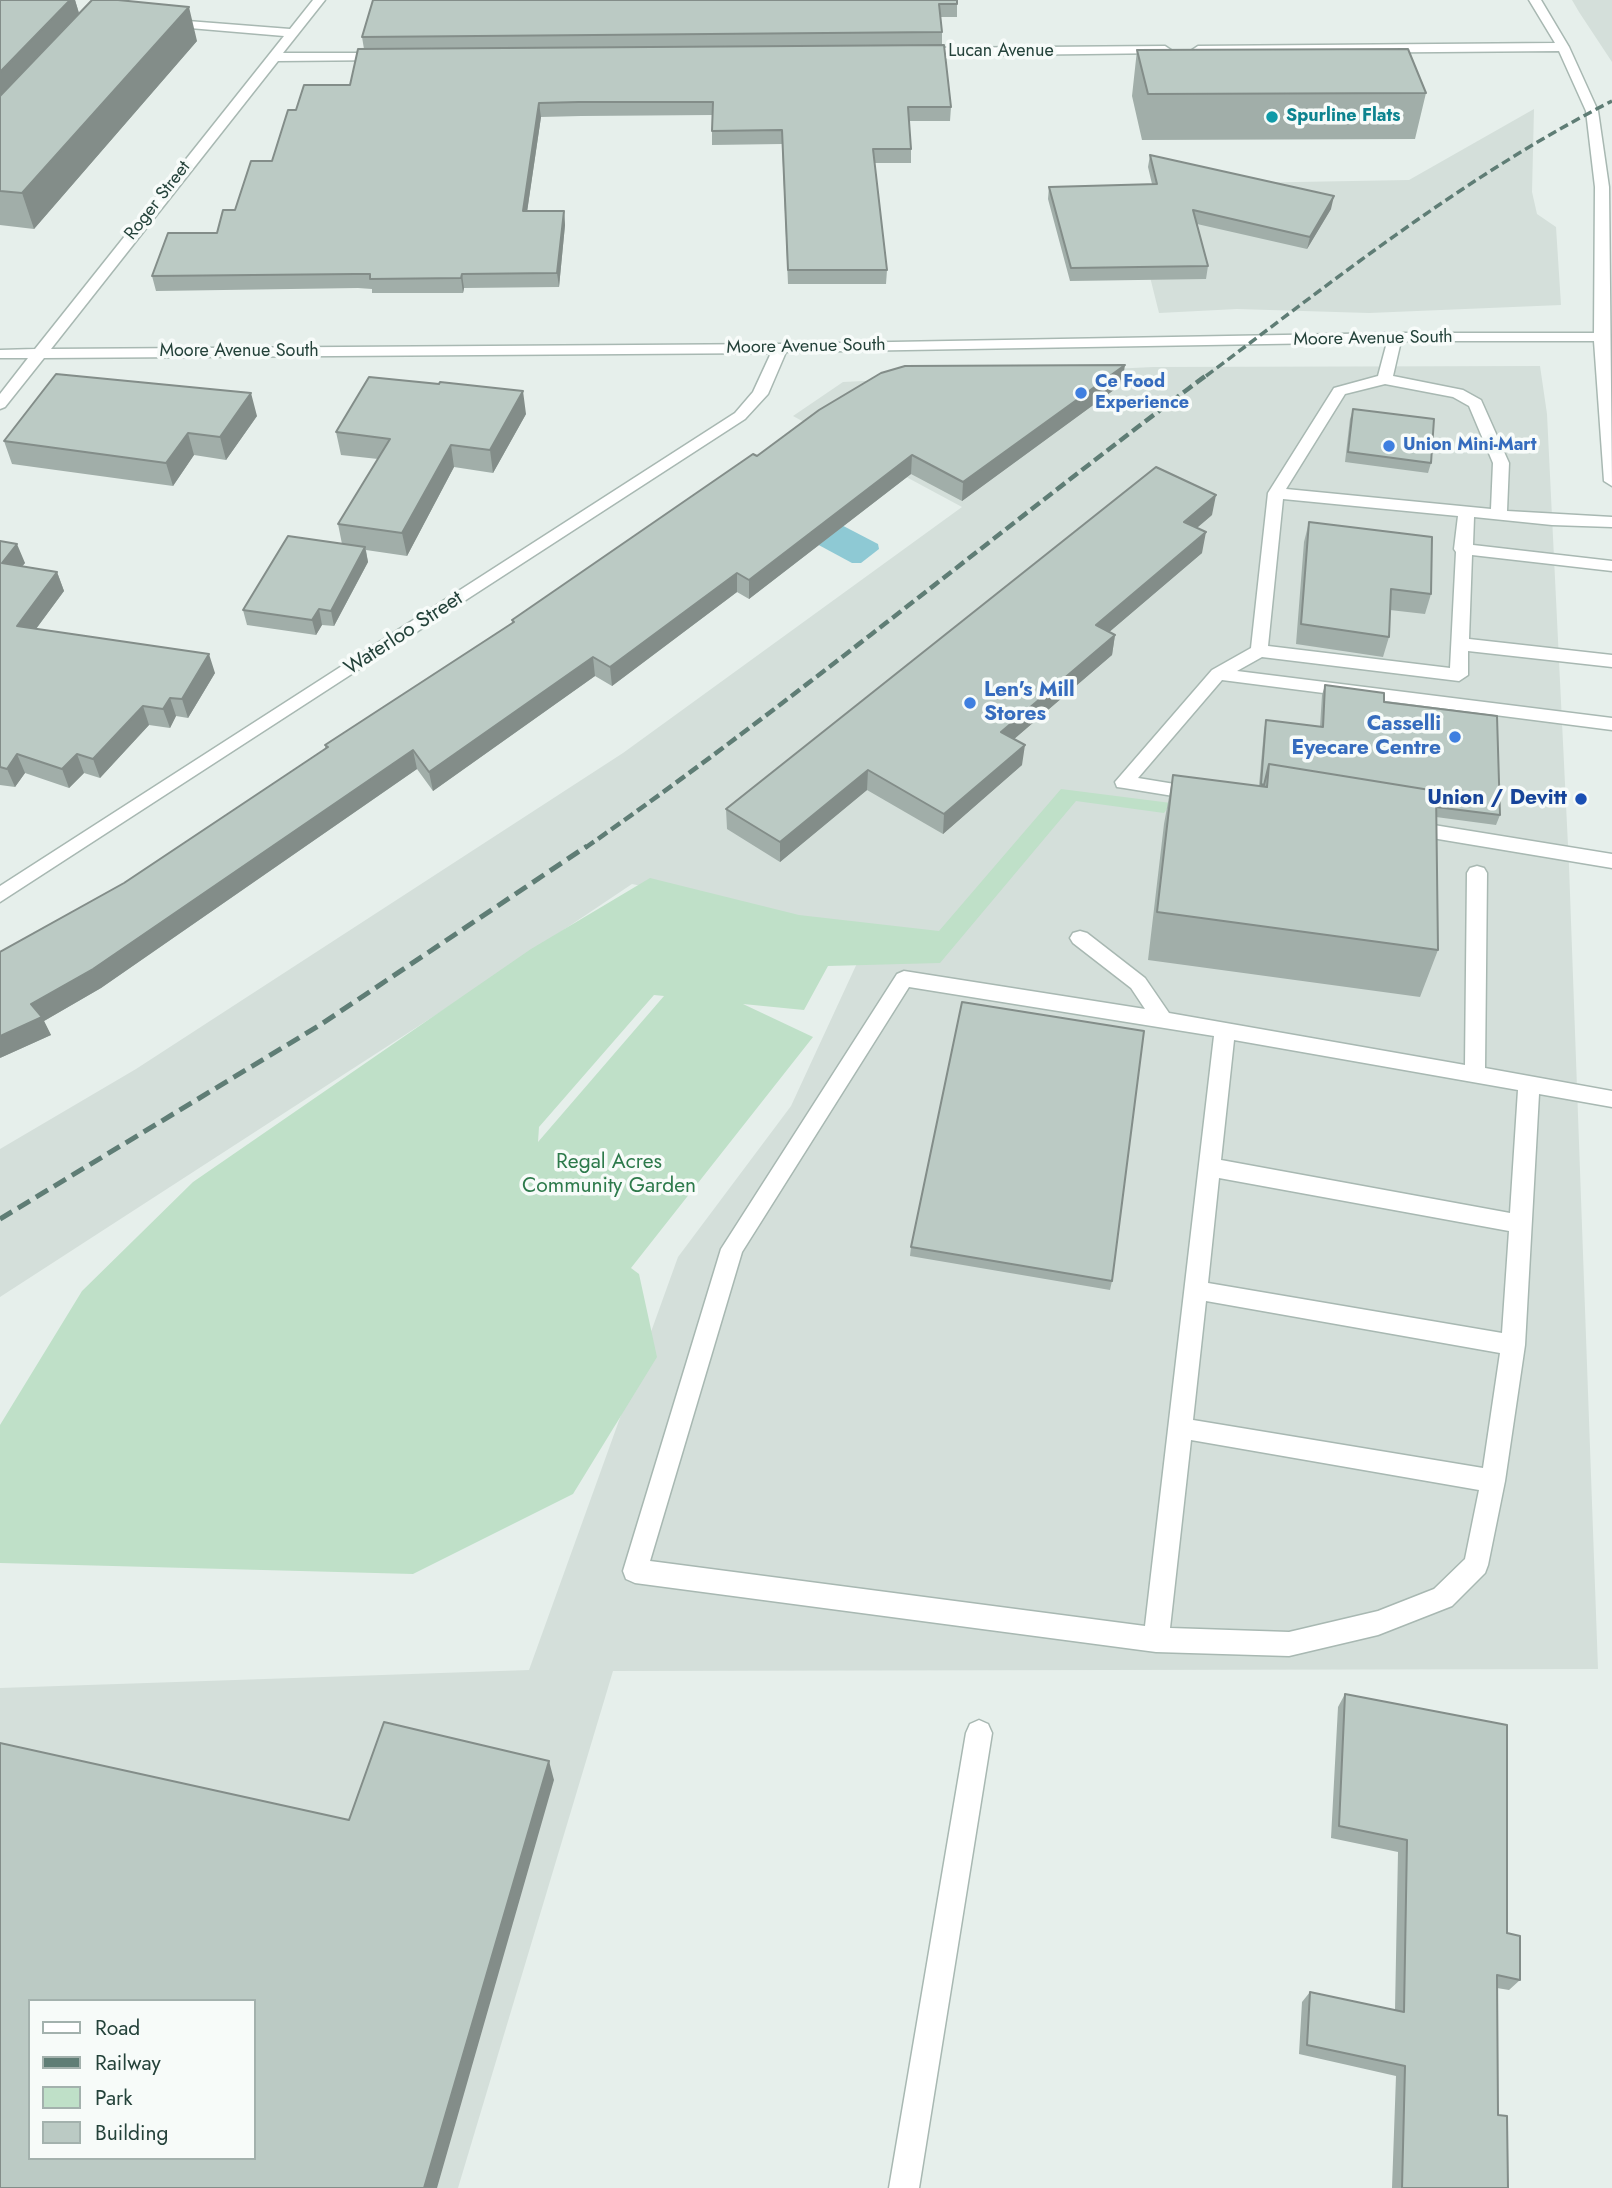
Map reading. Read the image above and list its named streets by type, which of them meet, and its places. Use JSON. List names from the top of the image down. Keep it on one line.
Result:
{"streets":{"street":["Lucan Avenue","Roger Street","Moore Avenue South","Waterloo Street"]},"crossings":[["Roger Street","Moore Avenue South"],["Moore Avenue South","Waterloo Street"]],"parks":["Regal Acres Community Garden"],"places":["Spurline Flats","Ce Food Experience","Union Mini-Mart","Len's Mill Stores","Casselli Eyecare Centre","Union / Devitt"],"legend":["Road","Railway","Park","Building"]}
